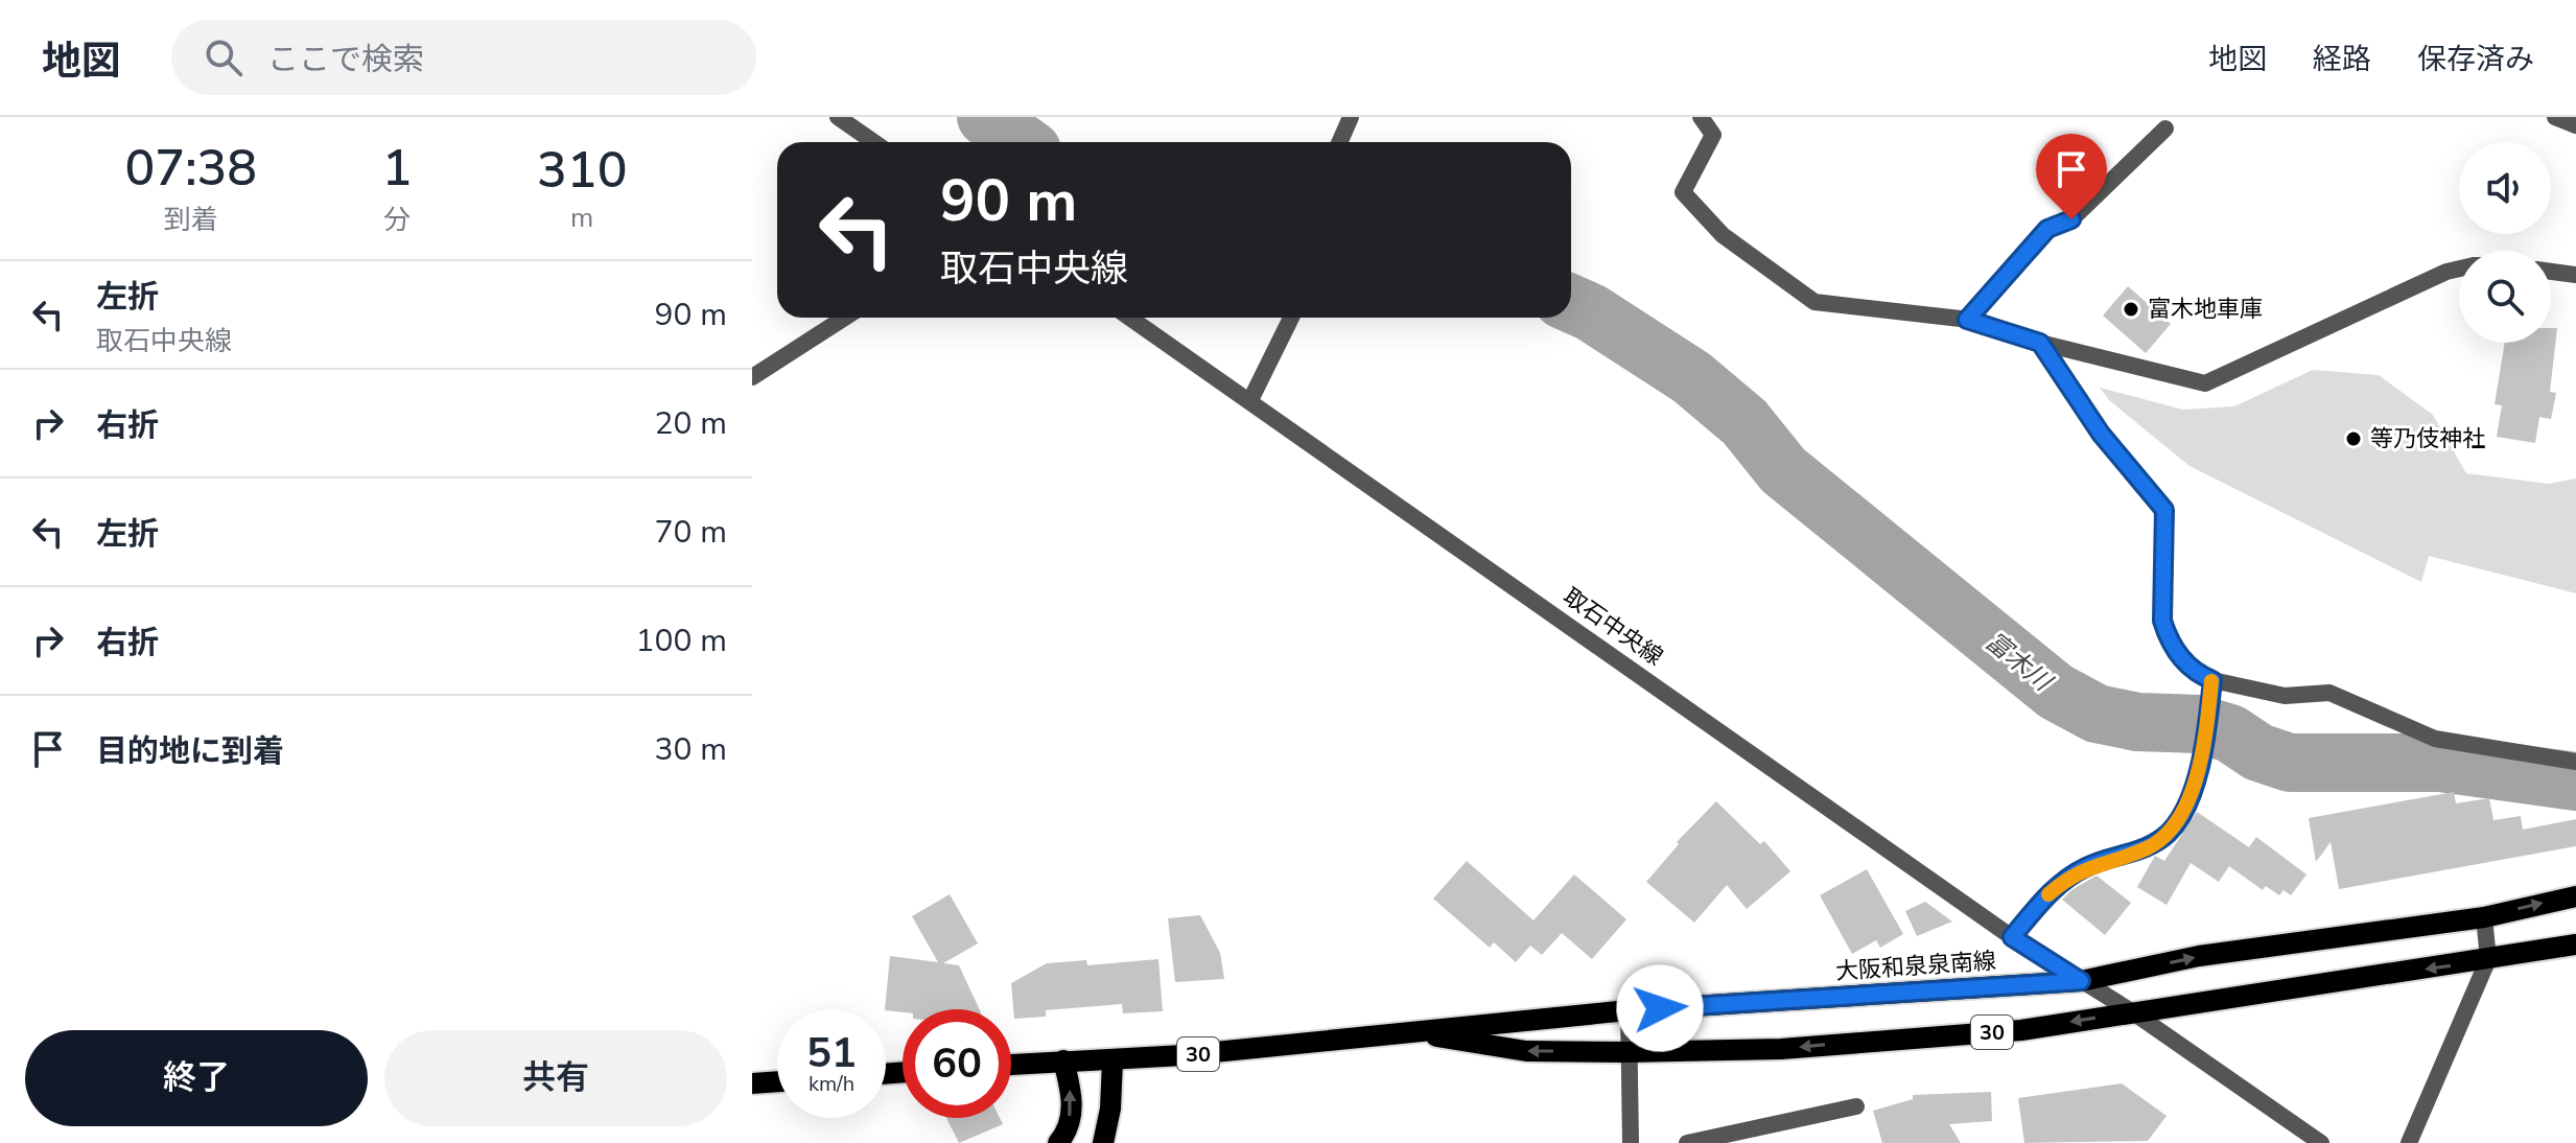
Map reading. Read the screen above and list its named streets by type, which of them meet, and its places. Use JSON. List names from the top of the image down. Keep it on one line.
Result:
{"streets":{"main road":["大阪和泉泉南線","30"],"street":["取石中央線"]},"crossings":[["取石中央線","大阪和泉泉南線"]],"water":["富木川"],"places":["富木地車庫","等乃伎神社"],"page":{"header":"地図","search":"ここで検索","nav":["地図","経路","保存済み"],"eta":["07:38","到着","1","分","310","m"],"turn":["90 m","取石中央線"],"list":[{"name":"左折","note":"取石中央線","value":"90 m"},{"name":"右折","value":"20 m"},{"name":"左折","value":"70 m"},{"name":"右折","value":"100 m"},{"name":"目的地に到着","value":"30 m"}],"speed":"51 km/h","limit":"60","buttons":["終了","共有"]}}
